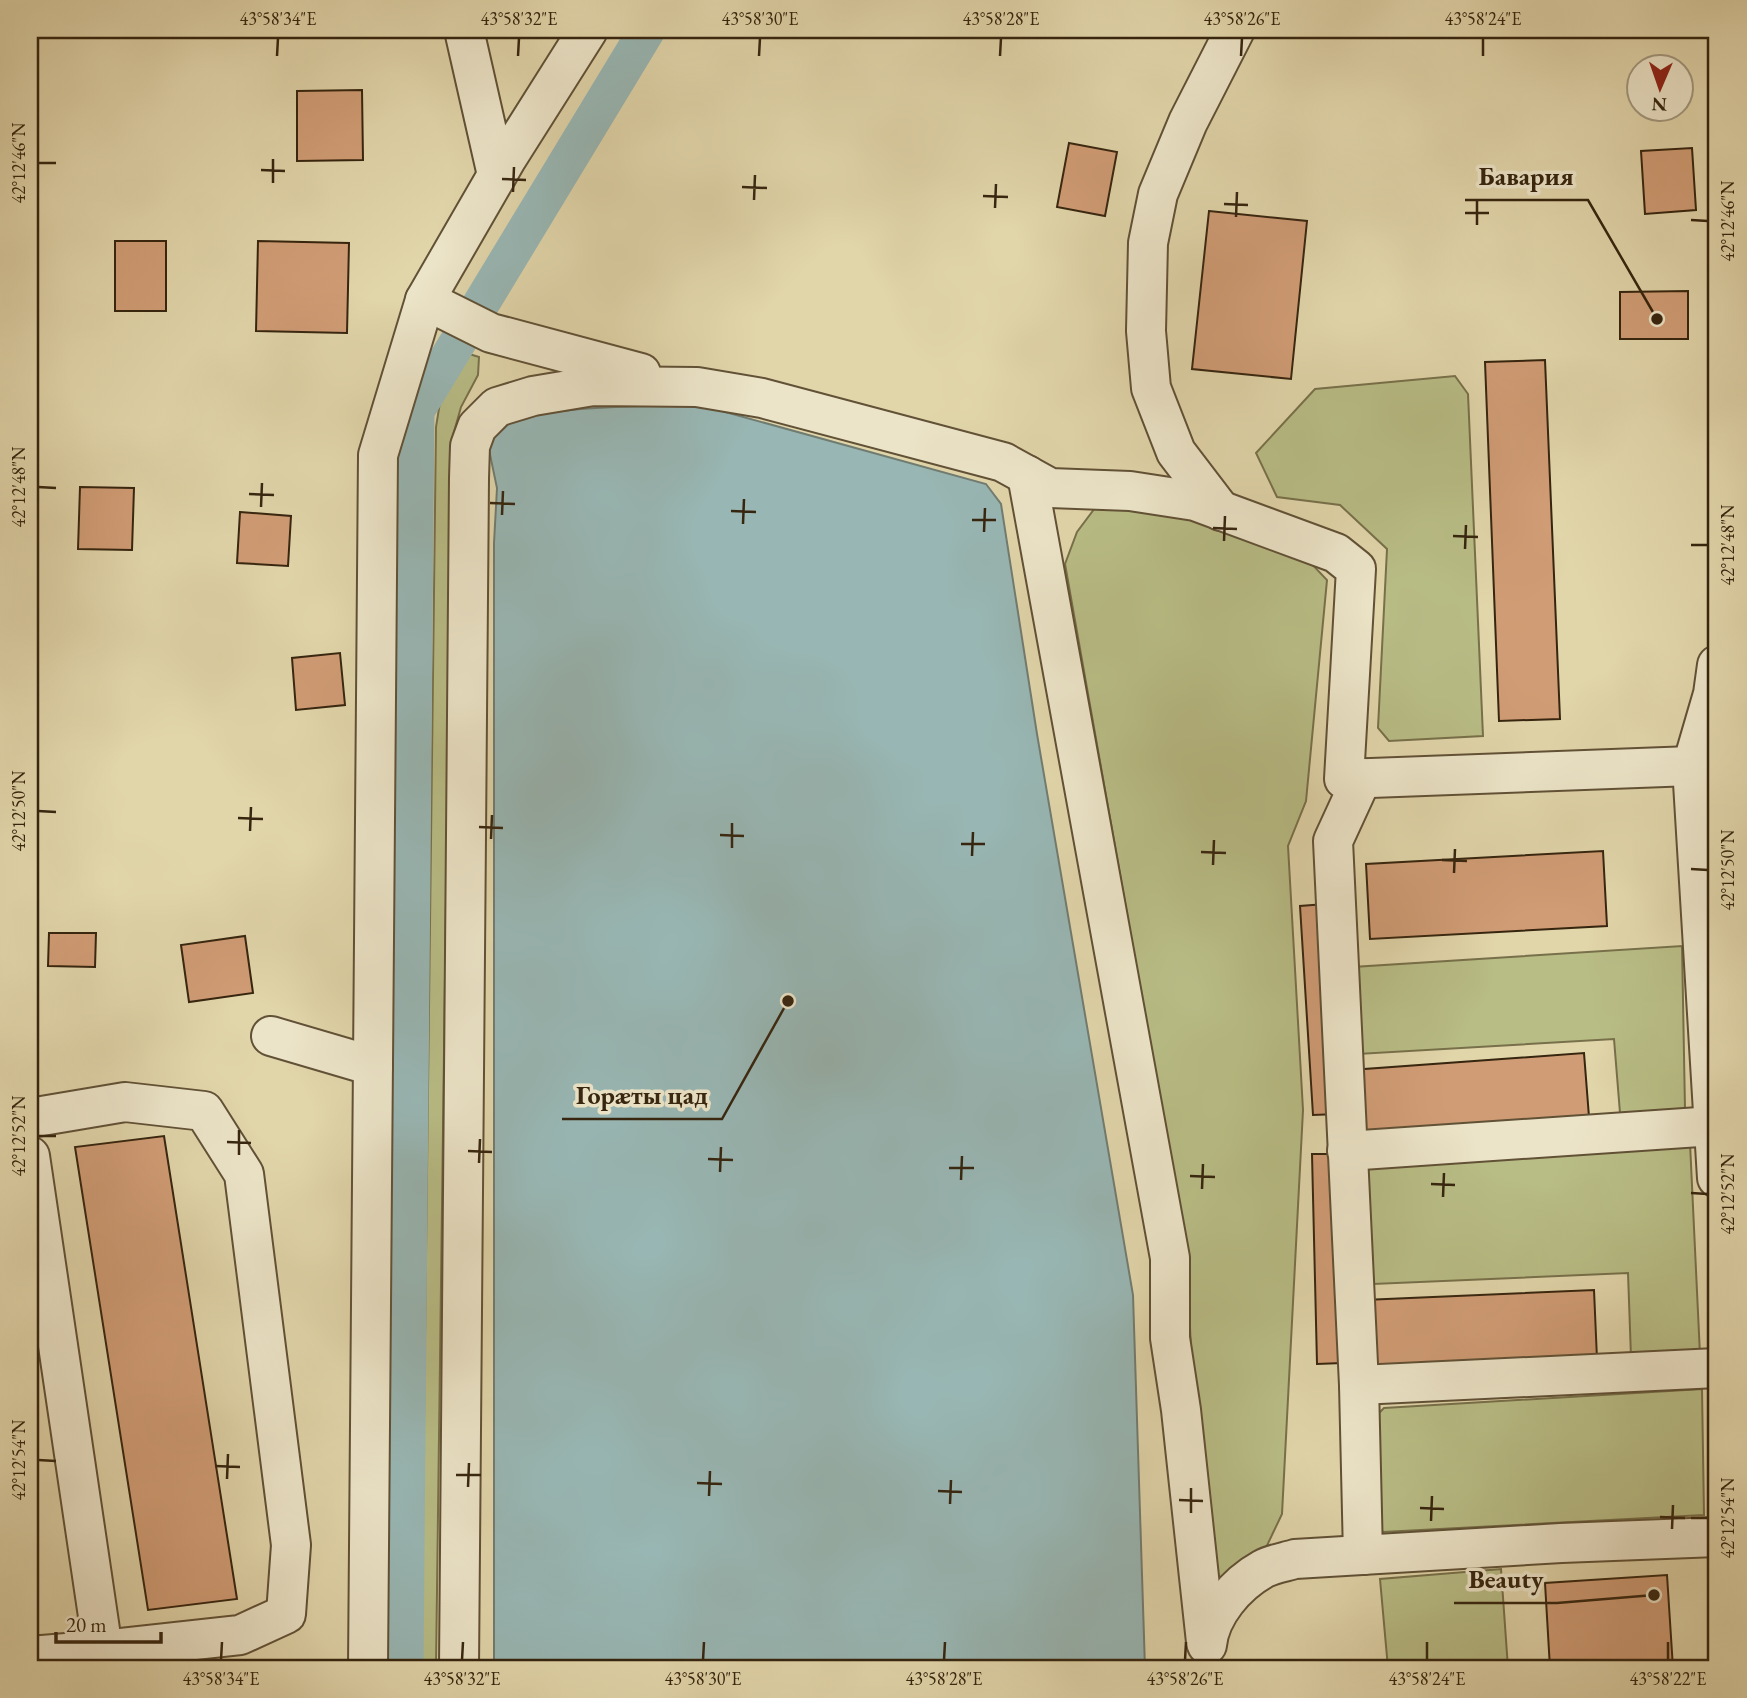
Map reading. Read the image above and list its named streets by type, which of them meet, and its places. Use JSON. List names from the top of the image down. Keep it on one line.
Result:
{"places":["Бавария","Горӕты цад","Beauty"],"scale_bar":"20 m","north":"bottom","coordinates":["43°58'34\"E","43°58'32\"E","43°58'30\"E","43°58'28\"E","43°58'26\"E","43°58'24\"E","42°12'46\"N","42°12'48\"N","42°12'50\"N","42°12'52\"N","42°12'54\"N","43°58'22\"E"]}
